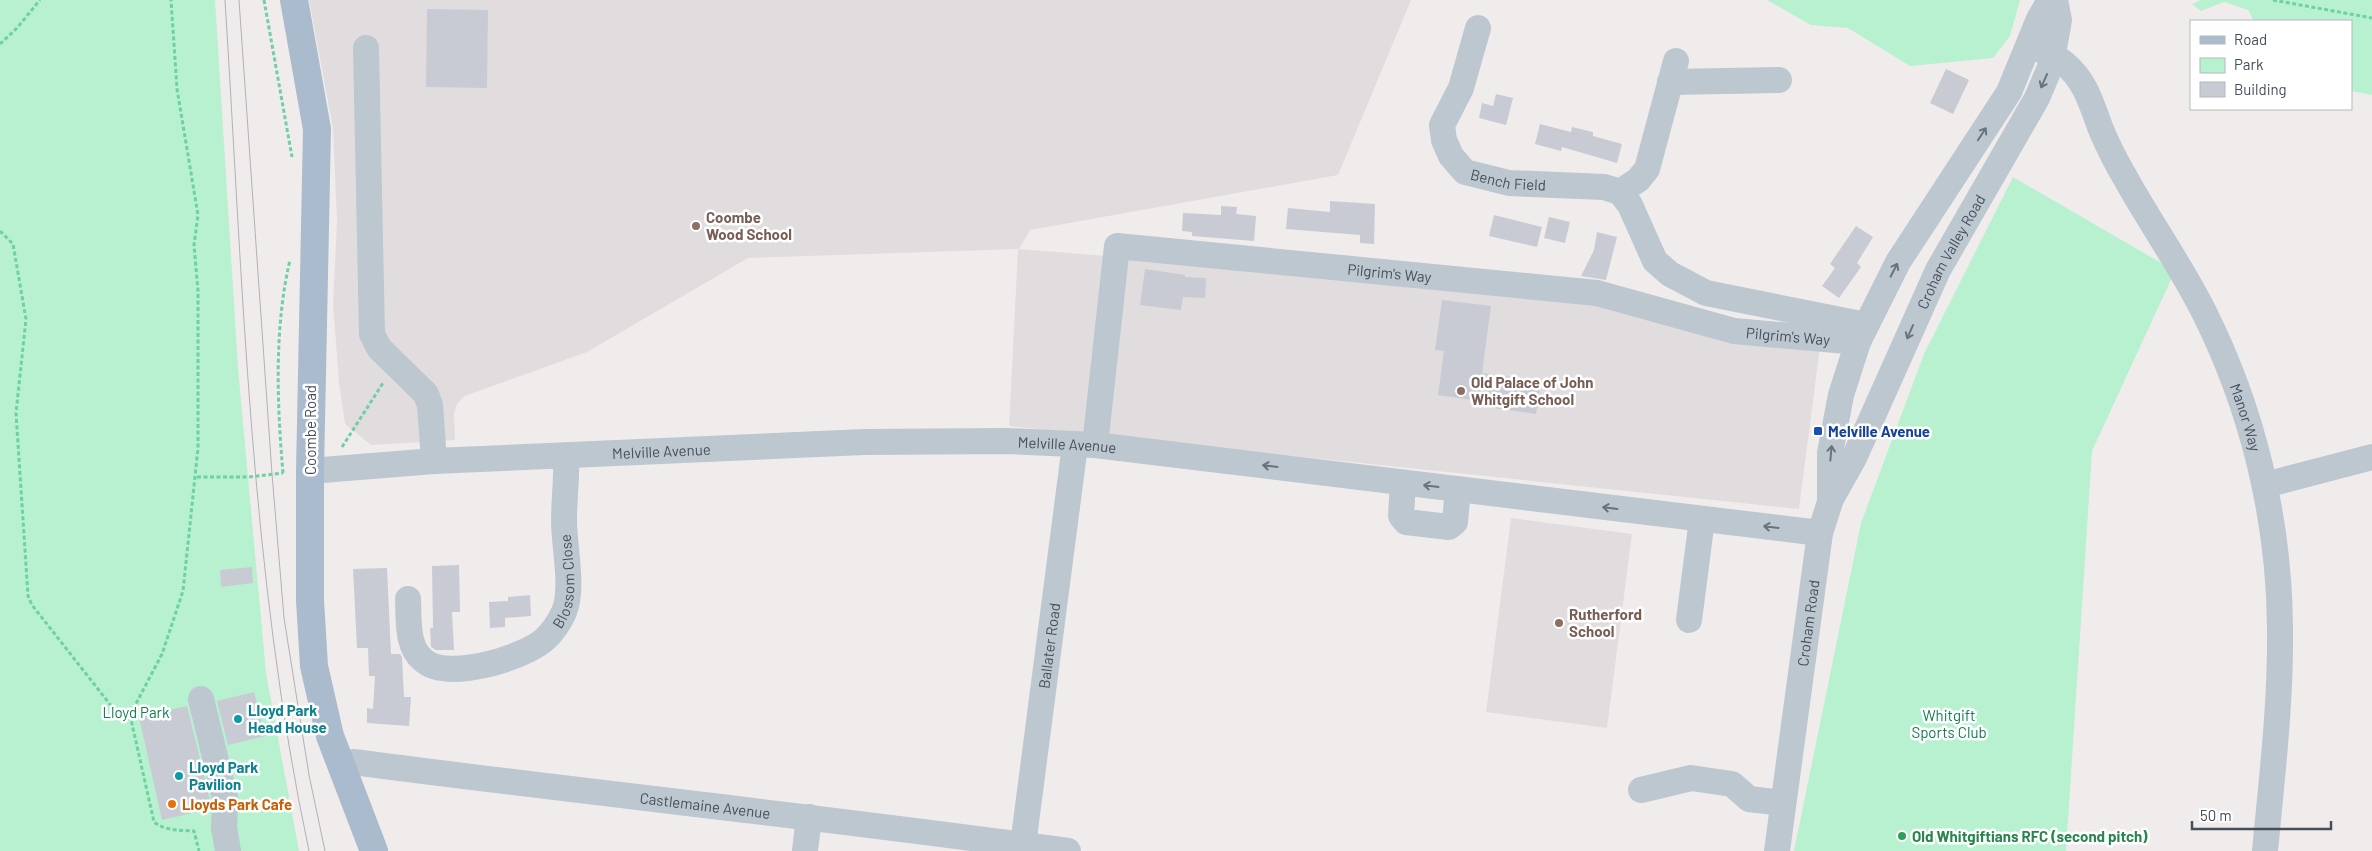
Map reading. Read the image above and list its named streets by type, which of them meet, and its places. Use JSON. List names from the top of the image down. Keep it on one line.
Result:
{"streets":{"main road":["Coombe Road"],"street":["Bench Field","Croham Valley Road","Pilgrim's Way","Manor Way","Melville Avenue","Blossom Close","Croham Road","Ballater Road","Castlemaine Avenue"]},"crossings":[["Croham Valley Road","Pilgrim's Way"],["Croham Valley Road","Manor Way"],["Croham Valley Road","Croham Road"],["Pilgrim's Way","Melville Avenue"],["Pilgrim's Way","Ballater Road"],["Coombe Road","Melville Avenue"],["Coombe Road","Castlemaine Avenue"],["Melville Avenue","Blossom Close"],["Melville Avenue","Croham Road"],["Melville Avenue","Ballater Road"],["Ballater Road","Castlemaine Avenue"]],"one_way":["Melville Avenue"],"parks":["Lloyd Park","Whitgift Sports Club"],"places":{"other":["Coombe Wood School","Old Palace of John Whitgift School","Rutherford School","Lloyd Park Head House","Lloyd Park Pavilion","Lloyds Park Cafe","Old Whitgiftians RFC (second pitch)"],"transit":["Melville Avenue"]},"legend":["Road","Park","Building"],"scale_bar":"50 m"}
